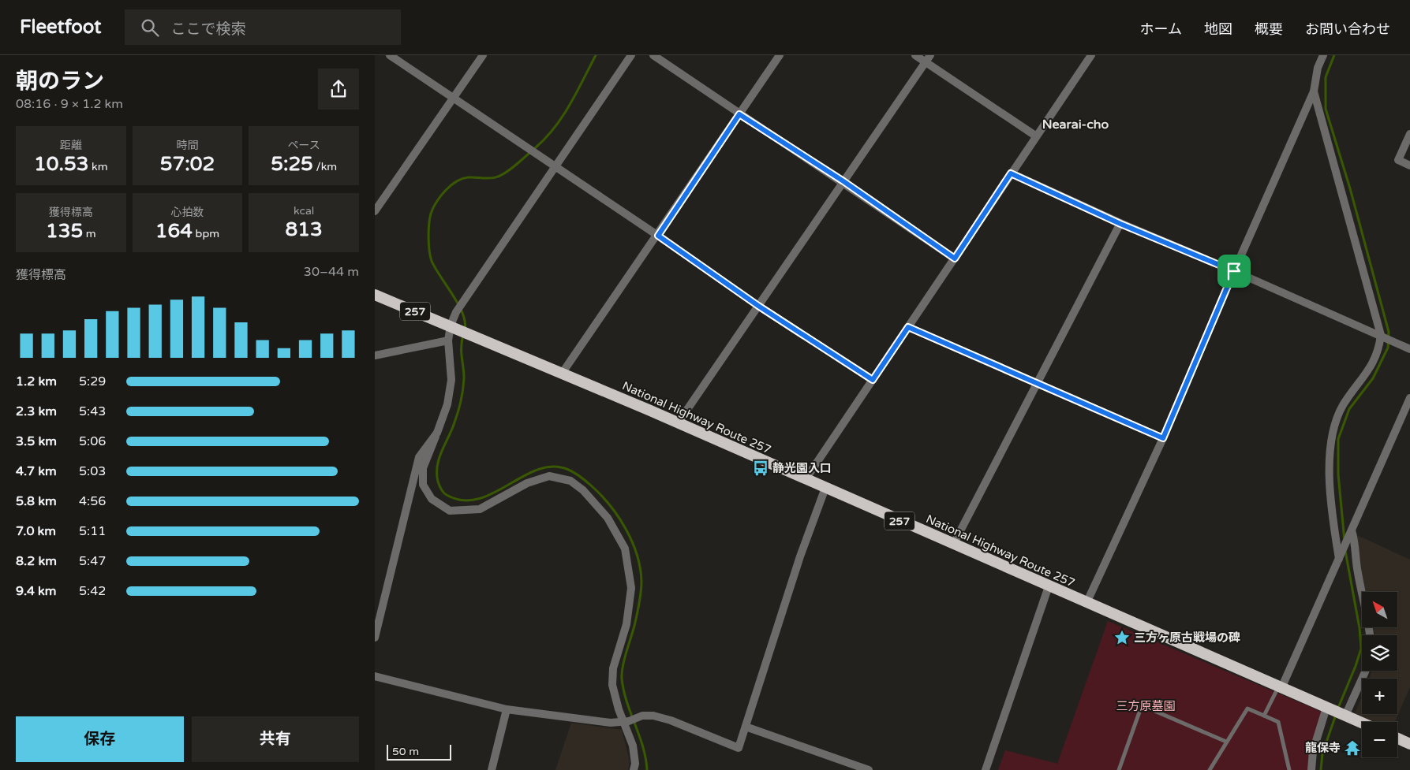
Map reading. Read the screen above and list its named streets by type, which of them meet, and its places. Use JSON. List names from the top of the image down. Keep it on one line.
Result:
{"streets":{"highway":["257","National Highway Route 257"]},"districts":["Nearai-cho"],"parks":["三方原墓園"],"places":{"bus stop":["静光園入口"],"place":["三方ヶ原古戦場の碑"],"temple":["龍保寺"]},"scale_bar":"50 m","north":"top left","page":{"header":"Fleetfoot","search":"ここで検索","nav":["ホーム","地図","概要","お問い合わせ"],"heading":["朝のラン","08:16 · 9 × 1.2 km"],"stats":[["距離","10.53 km"],["時間","57:02"],["ペース","5:25 /km"],["獲得標高","135 m"],["心拍数","164 bpm"],["kcal","813"]],"chart":["獲得標高","30–44 m"],"list":[{"name":"1.2 km","note":"5:29"},{"name":"2.3 km","note":"5:43"},{"name":"3.5 km","note":"5:06"},{"name":"4.7 km","note":"5:03"},{"name":"5.8 km","note":"4:56"},{"name":"7.0 km","note":"5:11"},{"name":"8.2 km","note":"5:47"},{"name":"9.4 km","note":"5:42"}],"map_buttons":["+","−"],"buttons":["保存","共有"],"scale":"50 m"}}
